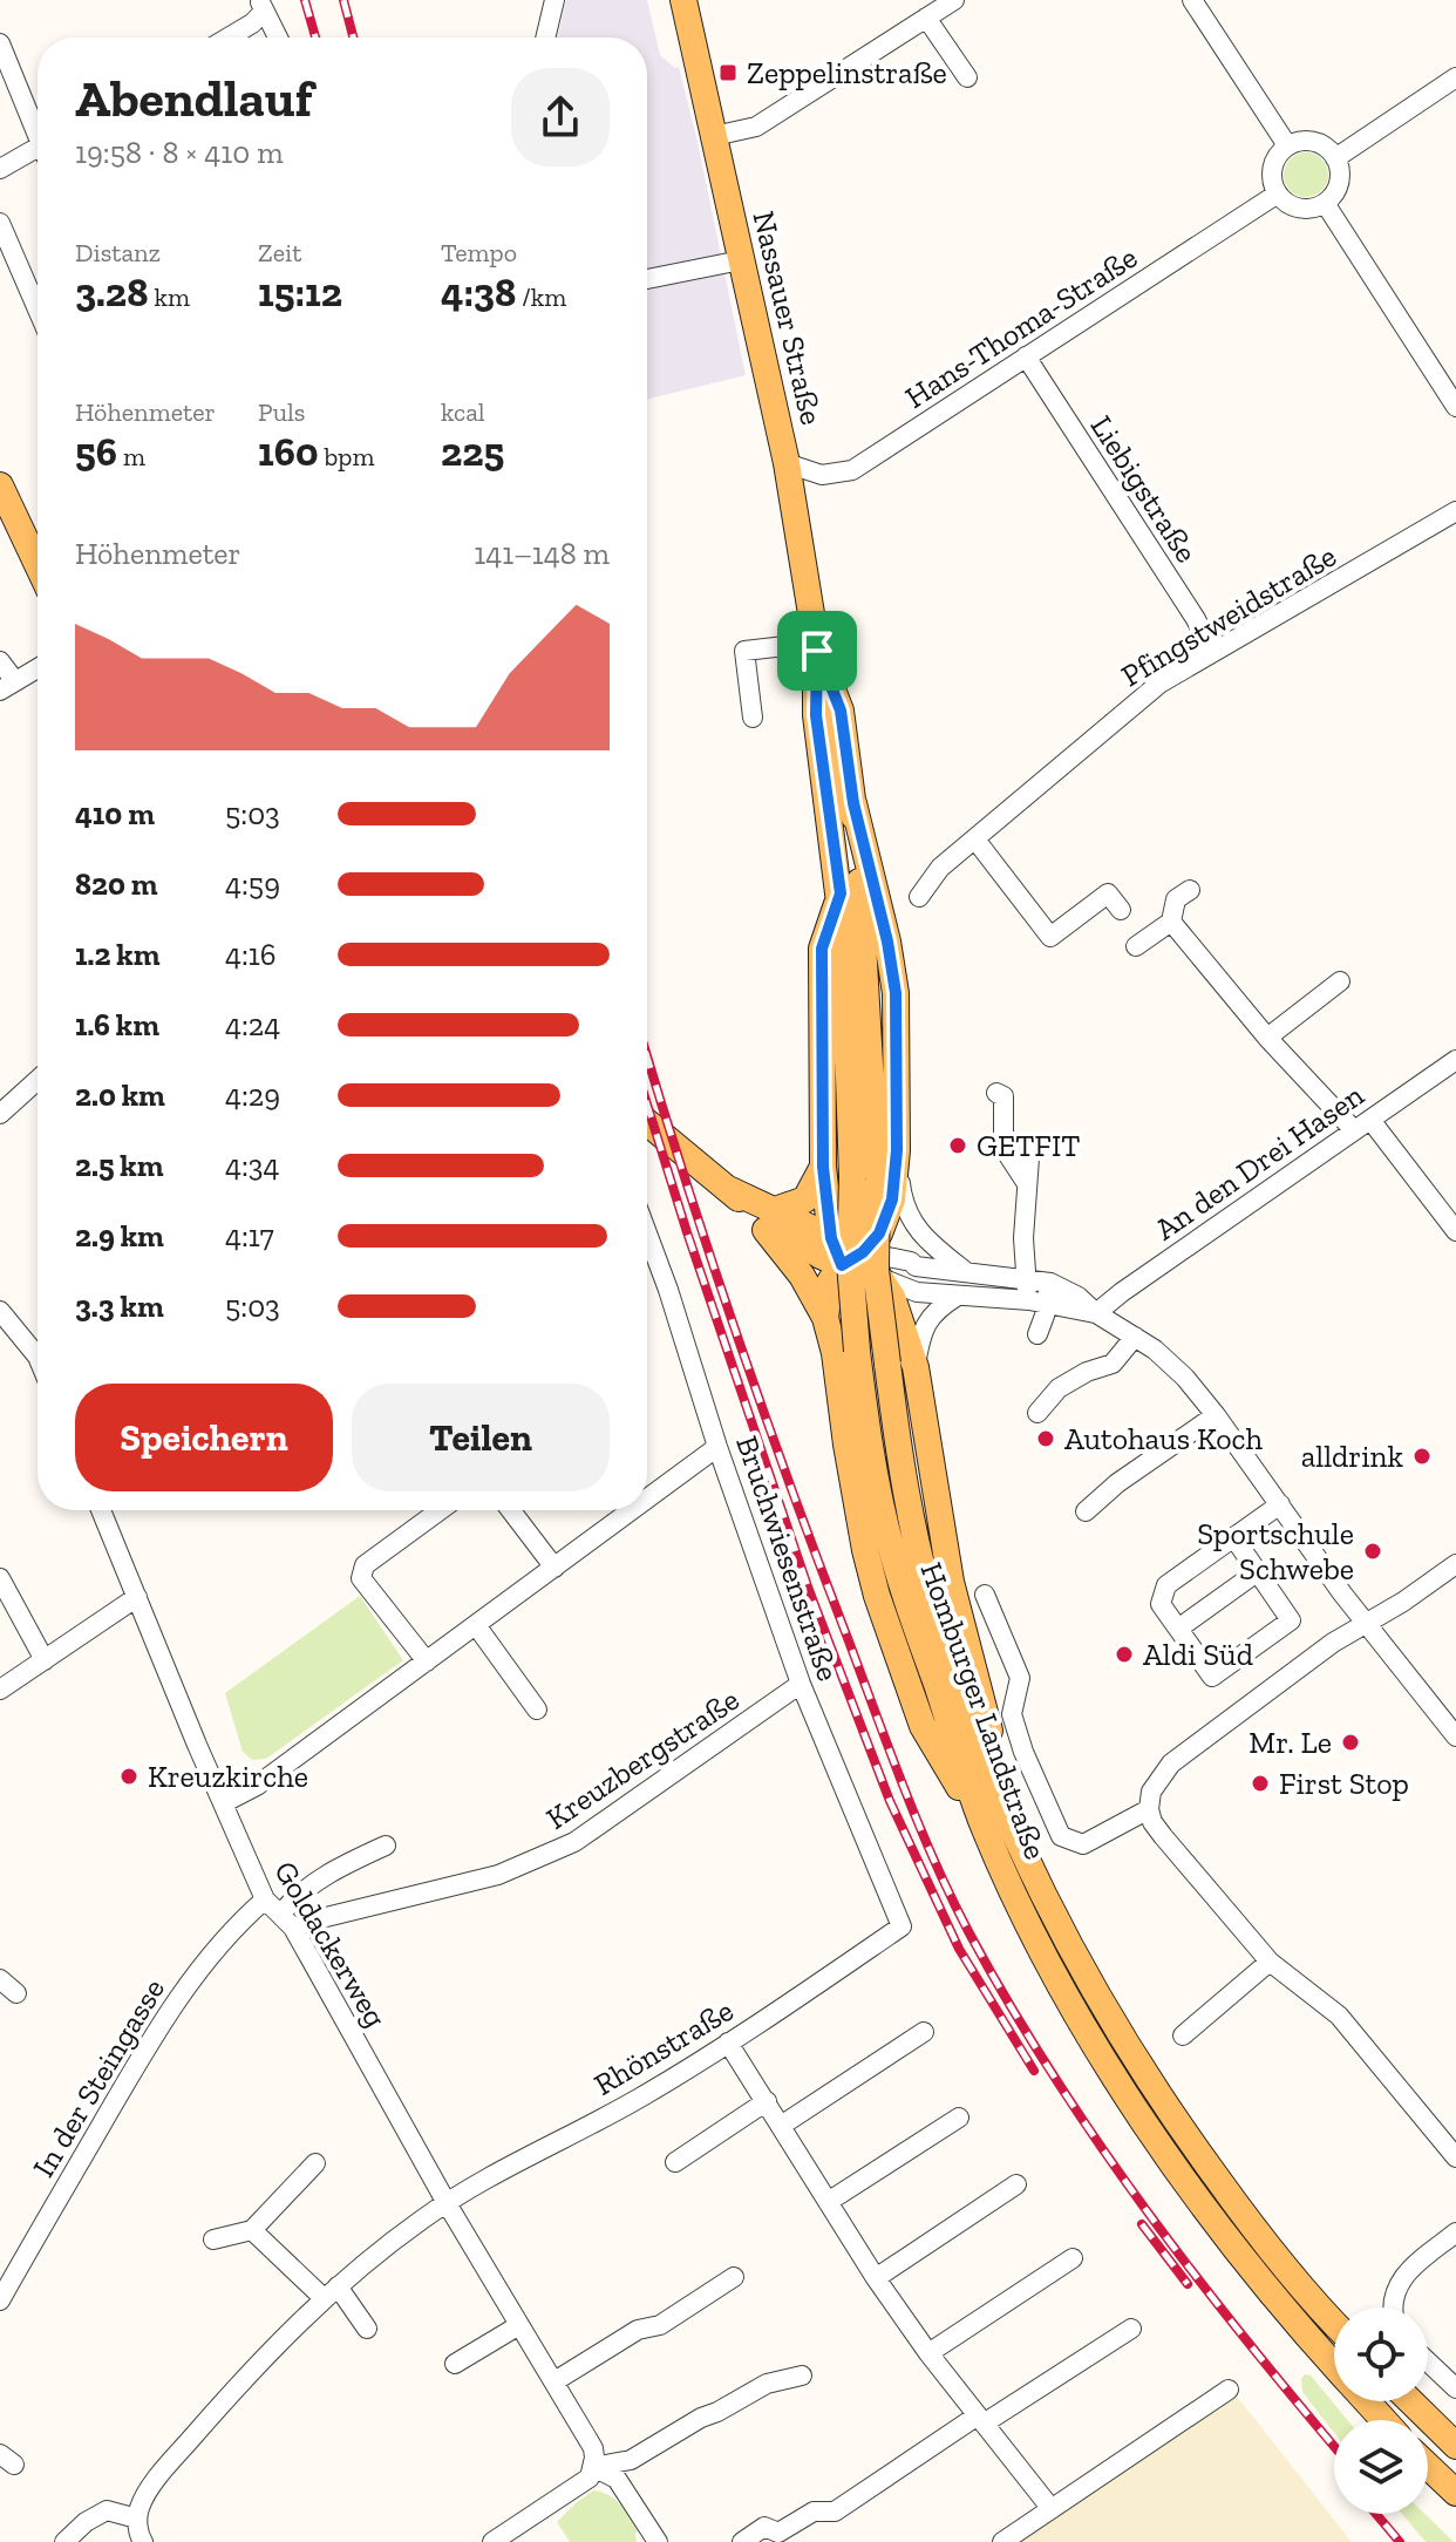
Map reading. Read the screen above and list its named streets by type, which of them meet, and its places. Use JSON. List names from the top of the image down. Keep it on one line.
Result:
{"streets":{"main road":["Nassauer Straße","Homburger Landstraße"],"street":["Hans-Thoma-Straße","Liebigstraße","Pfingstweidstraße","An den Drei Hasen","Bruchwiesenstraße","Kreuzbergstraße","Goldackerweg","Rhönstraße","In der Steingasse"]},"crossings":[["Nassauer Straße","Hans-Thoma-Straße"],["Nassauer Straße","Homburger Landstraße"],["Hans-Thoma-Straße","Liebigstraße"],["Liebigstraße","Pfingstweidstraße"],["Bruchwiesenstraße","Kreuzbergstraße"],["Bruchwiesenstraße","Rhönstraße"],["Kreuzbergstraße","Goldackerweg"],["Goldackerweg","Rhönstraße"],["Goldackerweg","In der Steingasse"]],"places":{"transit":["Zeppelinstraße"],"other":["GETFIT","Autohaus Koch","alldrink","Sportschule Schwebe","Aldi Süd","Mr. Le","Kreuzkirche","First Stop"]},"page":{"heading":["Abendlauf","19:58 · 8 × 410 m"],"stats":[["Distanz","3.28 km"],["Zeit","15:12"],["Tempo","4:38 /km"],["Höhenmeter","56 m"],["Puls","160 bpm"],["kcal","225"]],"chart":["Höhenmeter","141–148 m"],"list":[{"name":"410 m","note":"5:03"},{"name":"820 m","note":"4:59"},{"name":"1.2 km","note":"4:16"},{"name":"1.6 km","note":"4:24"},{"name":"2.0 km","note":"4:29"},{"name":"2.5 km","note":"4:34"},{"name":"2.9 km","note":"4:17"},{"name":"3.3 km","note":"5:03"}],"buttons":["Speichern","Teilen"]}}
